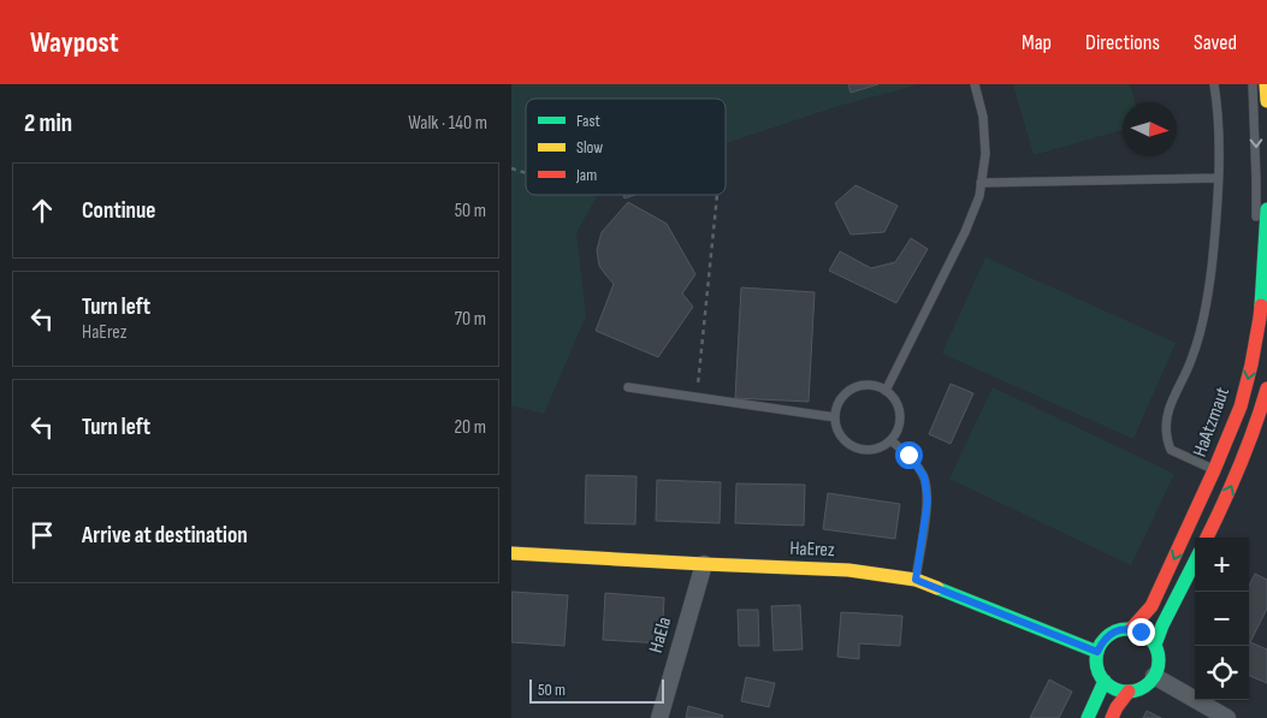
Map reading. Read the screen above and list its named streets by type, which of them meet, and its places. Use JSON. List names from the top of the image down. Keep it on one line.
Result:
{"streets":{"street":["HaAtzmaut","HaErez","HaEla"]},"crossings":[["HaAtzmaut","HaErez"],["HaErez","HaEla"]],"legend":["Fast","Slow","Jam"],"scale_bar":"50 m","north":"right","page":{"header":"Waypost","nav":["Map","Directions","Saved"],"heading":["2 min","Walk · 140 m"],"list":[["Continue","50 m"],["Turn left","HaErez","70 m"],["Turn left","20 m"],"Arrive at destination"],"map_buttons":["+","−"],"scale":"50 m"}}
